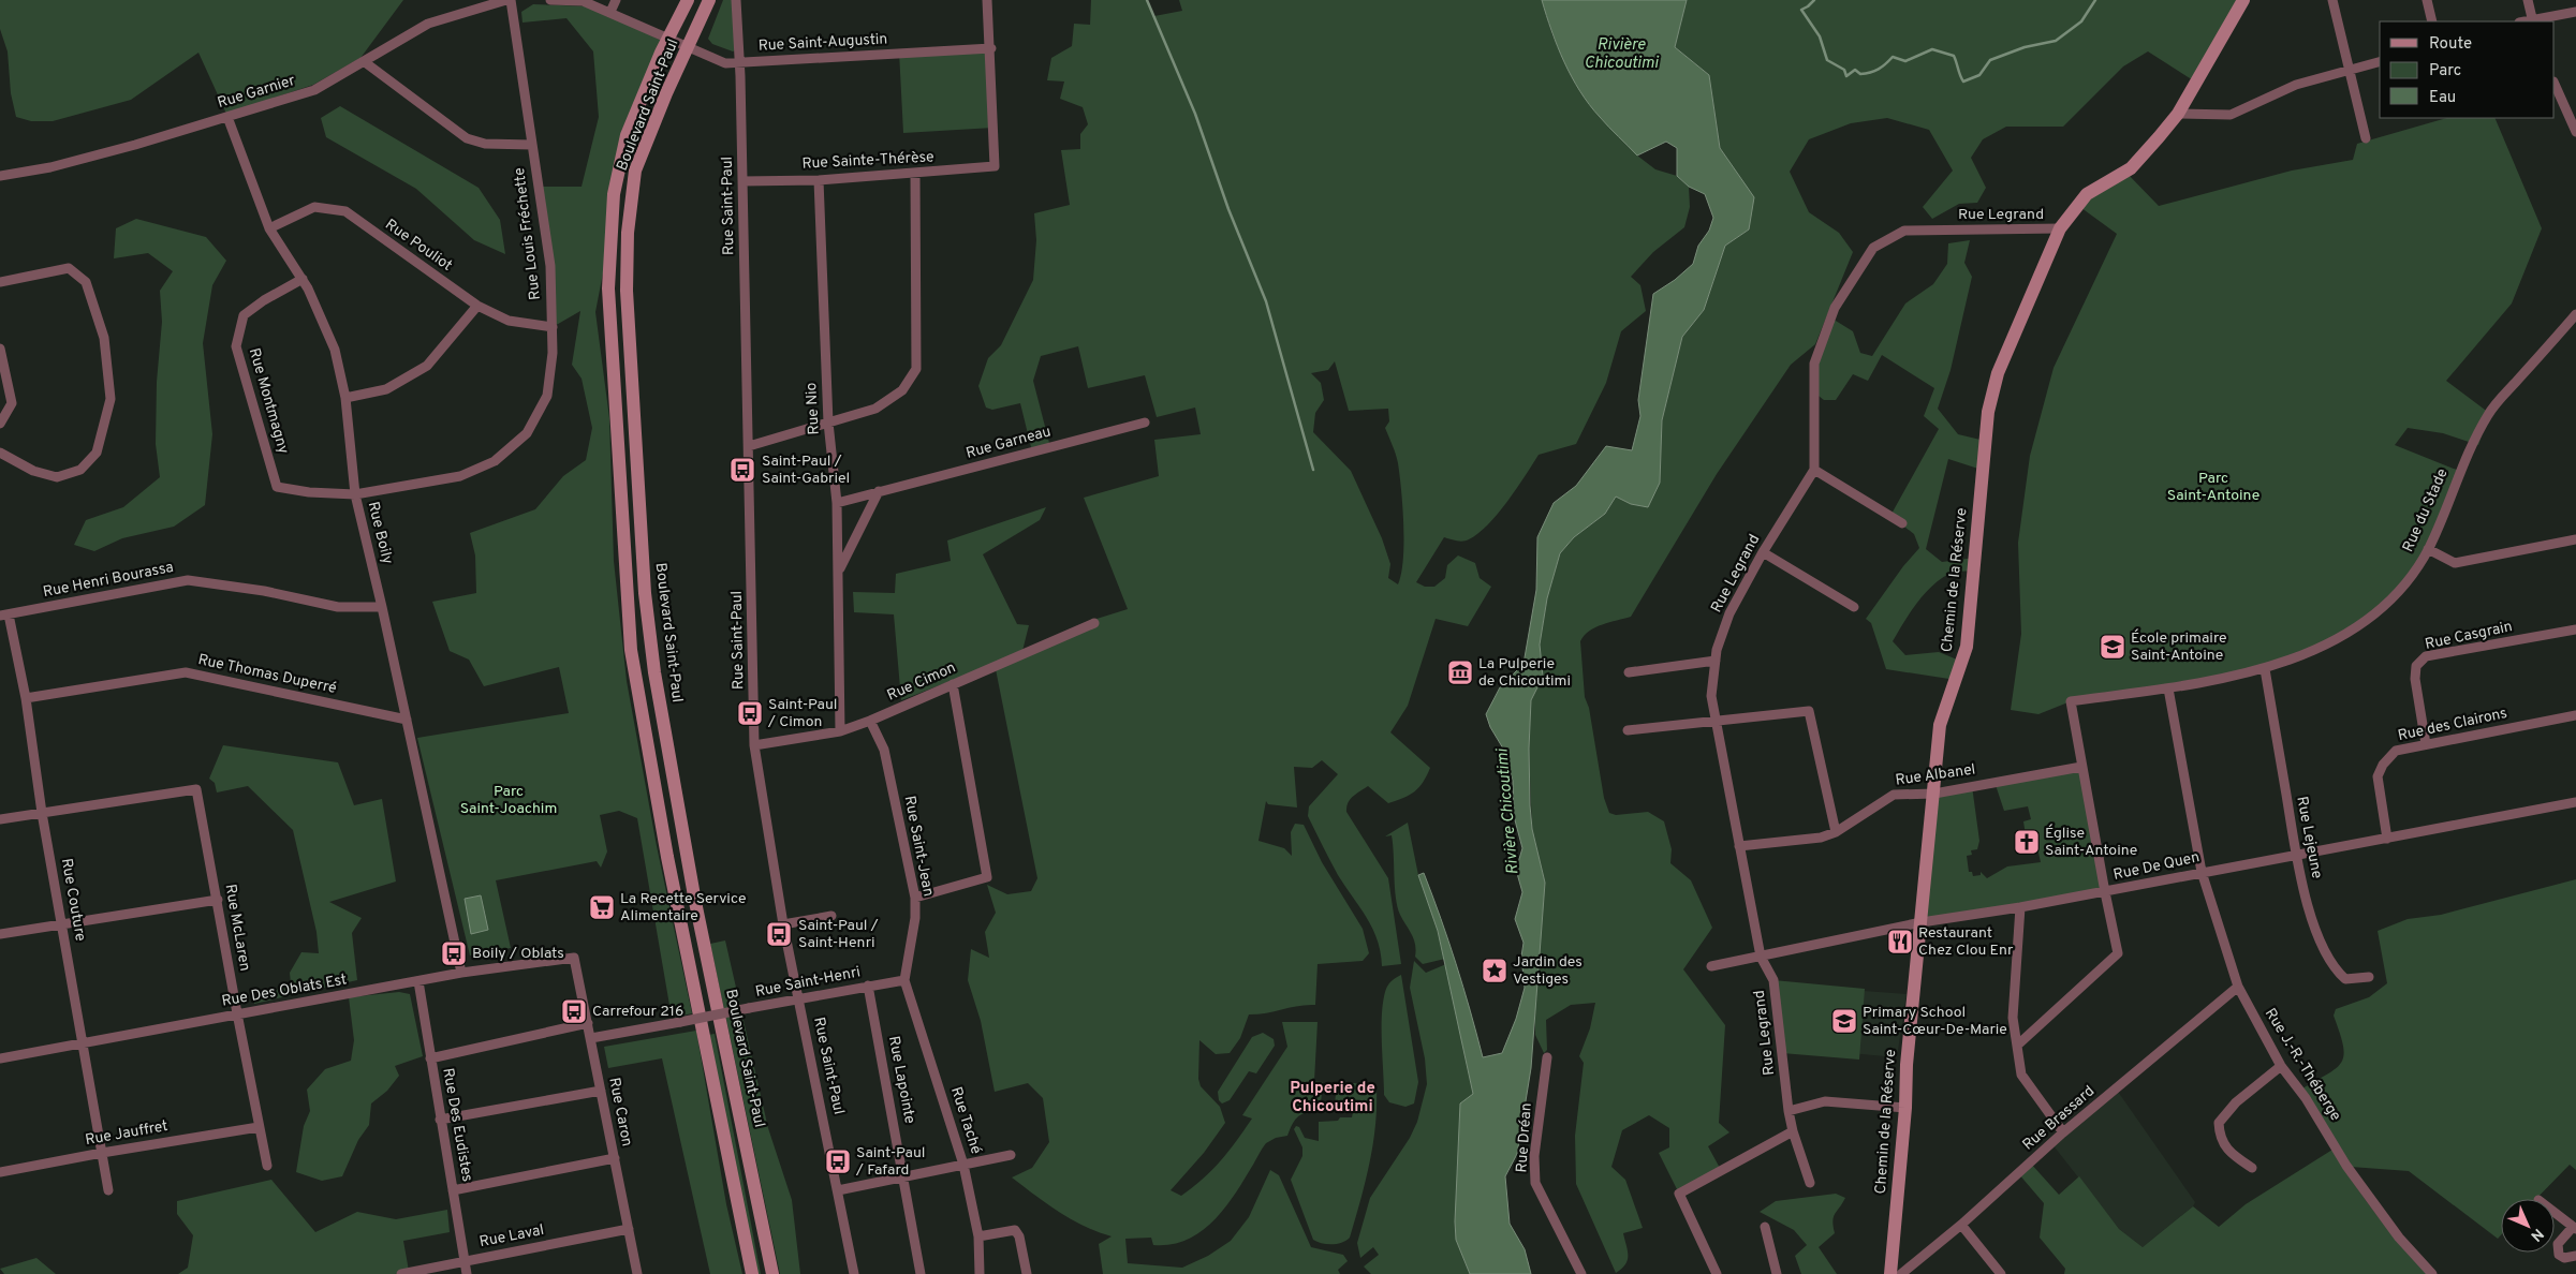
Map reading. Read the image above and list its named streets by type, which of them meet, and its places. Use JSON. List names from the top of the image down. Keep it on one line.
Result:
{"streets":{"main road":["Boulevard Saint-Paul","Chemin de la Réserve"],"street":["Rue Saint-Augustin","Rue Garnier","Rue Sainte-Thérèse","Rue Saint-Paul","Rue Legrand","Rue Louis Fréchette","Rue Pouliot","Rue Montmagny","Rue Nio","Rue Garneau","Rue du Stade","Rue Boily","Rue Henri Bourassa","Rue Casgrain","Rue Thomas Duperré","Rue Cimon","Rue des Clairons","Rue Albanel","Rue Lejeune","Rue Saint-Jean","Rue De Quen","Rue Couture","Rue McLaren","Rue Saint-Henri","Rue Des Oblats Est","Rue J.-R.-Théberge","Rue Lapointe","Rue Caron","Rue Brassard","Rue Taché","Rue Des Eudistes","Rue Jauffret","Rue Dréan","Rue Laval"]},"crossings":[["Rue Saint-Augustin","Boulevard Saint-Paul"],["Rue Saint-Augustin","Rue Sainte-Thérèse"],["Rue Saint-Augustin","Rue Saint-Paul"],["Rue Garnier","Rue Louis Fréchette"],["Rue Garnier","Rue Boily"],["Rue Sainte-Thérèse","Rue Saint-Paul"],["Rue Sainte-Thérèse","Rue Nio"],["Rue Saint-Paul","Rue Cimon"],["Rue Saint-Paul","Rue Saint-Henri"],["Rue Legrand","Chemin de la Réserve"],["Rue Legrand","Rue Albanel"],["Rue Legrand","Rue De Quen"],["Rue Louis Fréchette","Rue Pouliot"],["Rue Louis Fréchette","Rue Montmagny"],["Rue Louis Fréchette","Rue Boily"],["Rue Pouliot","Rue Boily"],["Rue Montmagny","Rue Boily"],["Rue Nio","Rue Garneau"],["Rue Nio","Rue Cimon"],["Rue du Stade","Rue Albanel"],["Rue du Stade","Rue Lejeune"],["Rue du Stade","Rue J.-R.-Théberge"],["Rue Boily","Rue Henri Bourassa"],["Rue Boily","Rue Thomas Duperré"],["Rue Boily","Rue Des Oblats Est"],["Rue Henri Bourassa","Rue Couture"],["Chemin de la Réserve","Rue Albanel"],["Chemin de la Réserve","Rue De Quen"],["Rue Casgrain","Rue des Clairons"],["Rue Thomas Duperré","Rue Couture"],["Rue Cimon","Rue Saint-Jean"],["Rue des Clairons","Rue De Quen"],["Rue Lejeune","Rue De Quen"],["Rue Saint-Jean","Rue Saint-Henri"],["Rue Saint-Jean","Rue Taché"],["Rue De Quen","Rue J.-R.-Théberge"],["Rue Couture","Rue McLaren"],["Rue Couture","Rue Des Oblats Est"],["Rue Couture","Rue Jauffret"],["Rue McLaren","Rue Des Oblats Est"],["Rue McLaren","Rue Jauffret"],["Rue Saint-Henri","Rue Lapointe"],["Rue Saint-Henri","Rue Caron"],["Rue Saint-Henri","Rue Taché"],["Rue Des Oblats Est","Rue Caron"],["Rue Des Oblats Est","Rue Des Eudistes"],["Rue J.-R.-Théberge","Rue Brassard"],["Rue Caron","Rue Laval"],["Rue Des Eudistes","Rue Laval"]],"districts":["Pulperie de Chicoutimi"],"water":["Rivière Chicoutimi"],"parks":["Parc Saint-Antoine","Parc Saint-Joachim"],"places":{"bus stop":["Saint-Paul / Saint-Gabriel","Saint-Paul / Cimon","Saint-Paul / Saint-Henri","Boily / Oblats","Carrefour 216","Saint-Paul / Fafard"],"school or university":["École primaire Saint-Antoine","Primary School Saint-Cœur-De-Marie"],"museum":["La Pulperie de Chicoutimi"],"church":["Église Saint-Antoine"],"supermarket":["La Recette Service Alimentaire"],"restaurant":["Restaurant Chez Clou Enr"],"place":["Jardin des Vestiges"]},"legend":["Route","Parc","Eau"],"north":"bottom right"}
